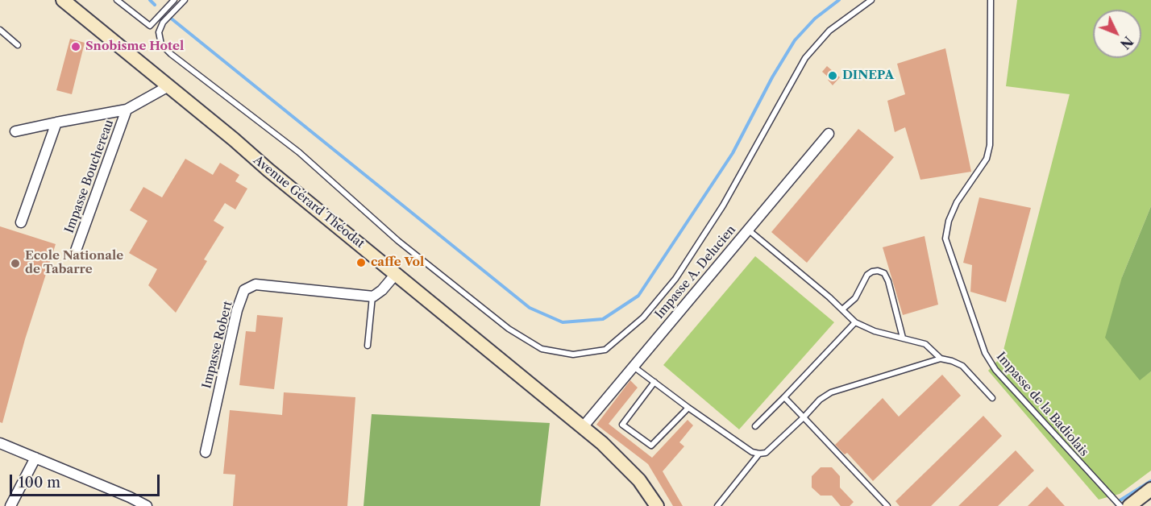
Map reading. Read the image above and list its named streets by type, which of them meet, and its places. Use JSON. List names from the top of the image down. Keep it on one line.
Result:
{"streets":{"street":["Impasse Bouchereau","Avenue Gérard Théodat","Impasse A. Delucien","Impasse Robert"],"lane":["Impasse de la Badiolais"]},"crossings":[["Impasse Bouchereau","Avenue Gérard Théodat"],["Avenue Gérard Théodat","Impasse A. Delucien"]],"places":["Snobisme Hotel","DINEPA","caffe Vol","Ecole Nationale de Tabarre"],"scale_bar":"100 m","north":"bottom right"}
